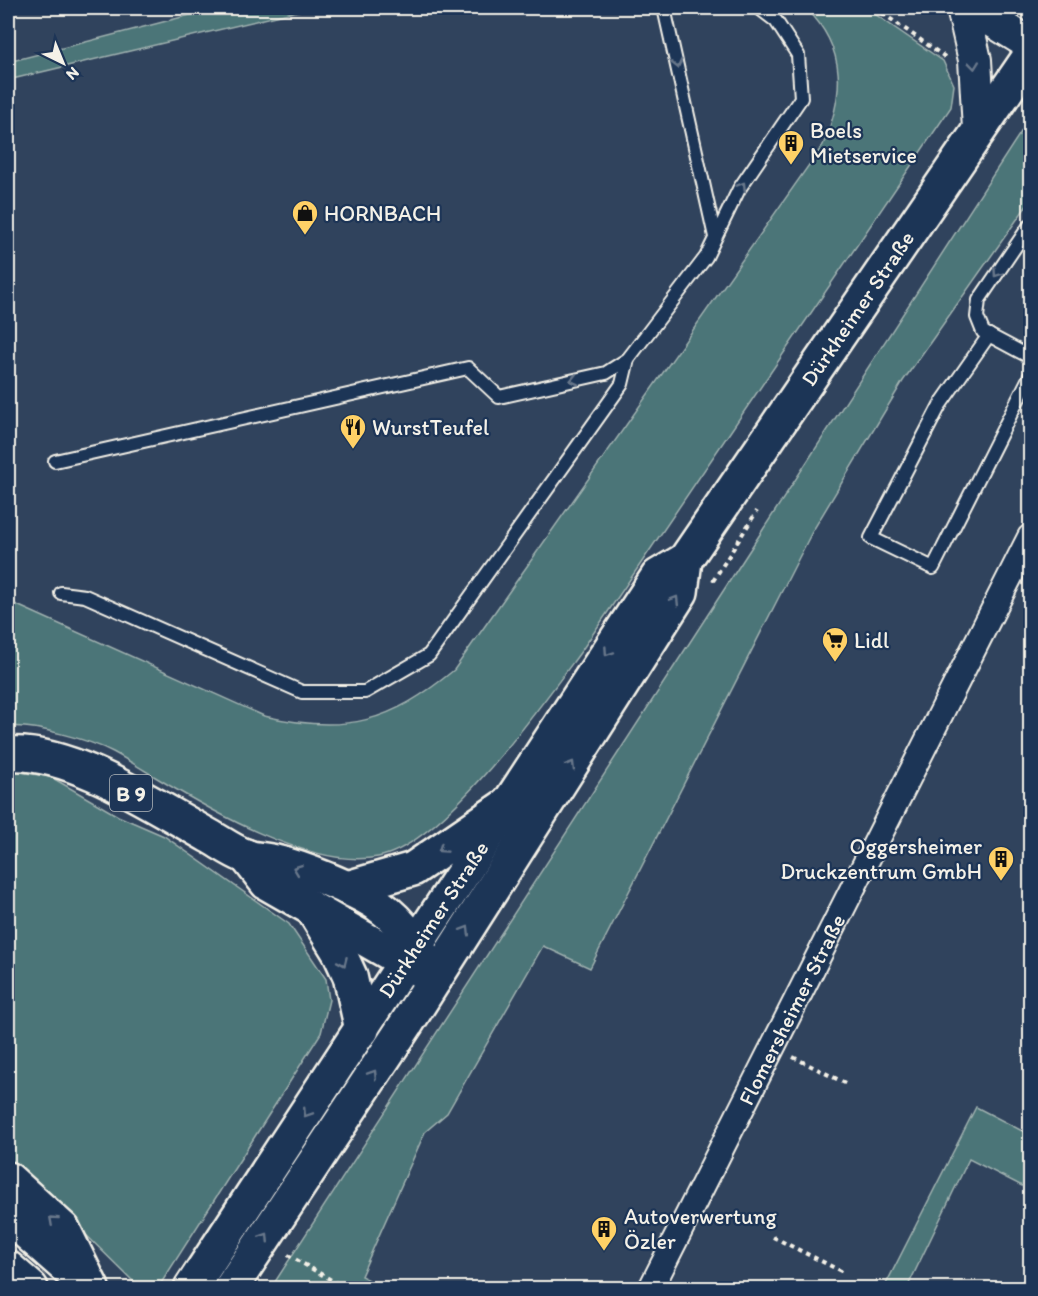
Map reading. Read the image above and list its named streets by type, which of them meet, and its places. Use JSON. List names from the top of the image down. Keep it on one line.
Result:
{"streets":{"main road":["Dürkheimer Straße","B 9"],"street":["Flomersheimer Straße"]},"crossings":[["Dürkheimer Straße","B 9"]],"places":{"building":["Boels Mietservice","Oggersheimer Druckzentrum GmbH","Autoverwertung Özler"],"shop":["HORNBACH"],"restaurant":["WurstTeufel"],"supermarket":["Lidl"]},"north":"bottom right"}
